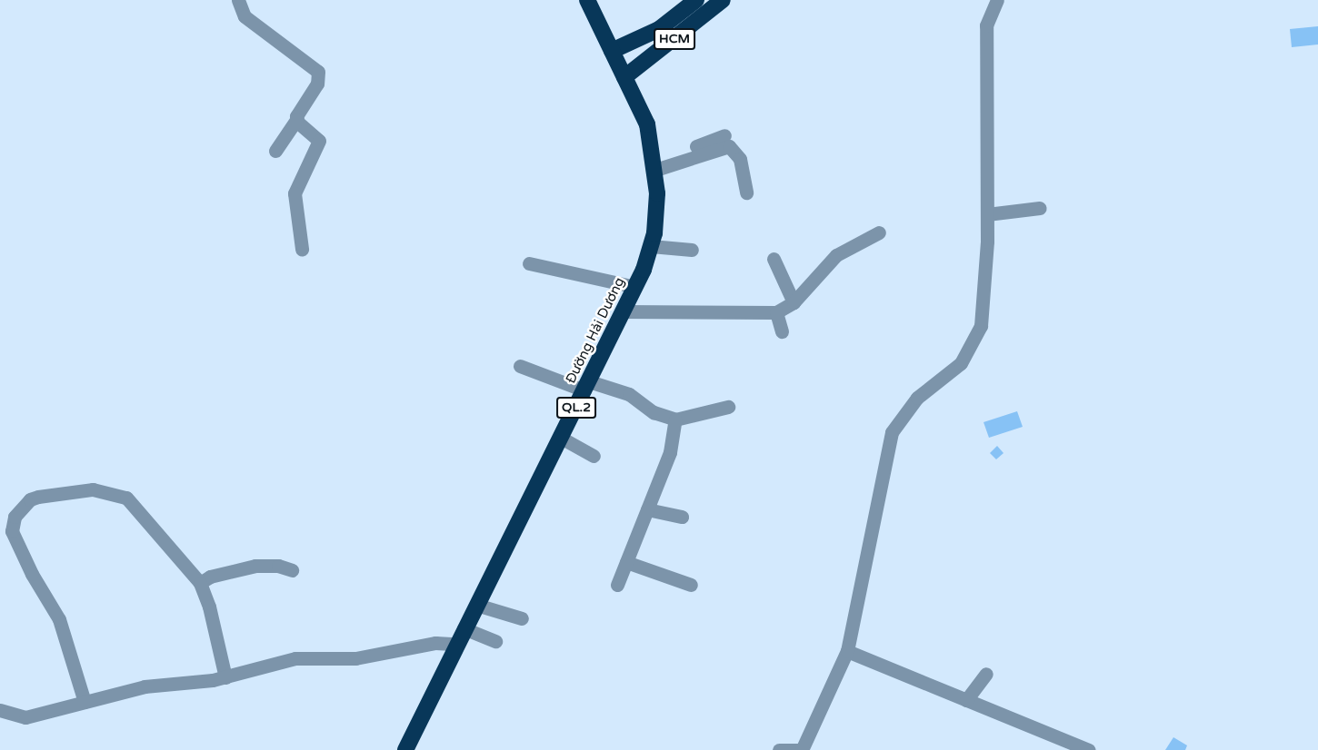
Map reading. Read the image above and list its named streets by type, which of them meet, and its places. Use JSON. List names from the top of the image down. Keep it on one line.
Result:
{"streets":{"highway":["HCM","Đường Hải Dương","QL.2"]},"crossings":[["HCM","Đường Hải Dương"]]}
